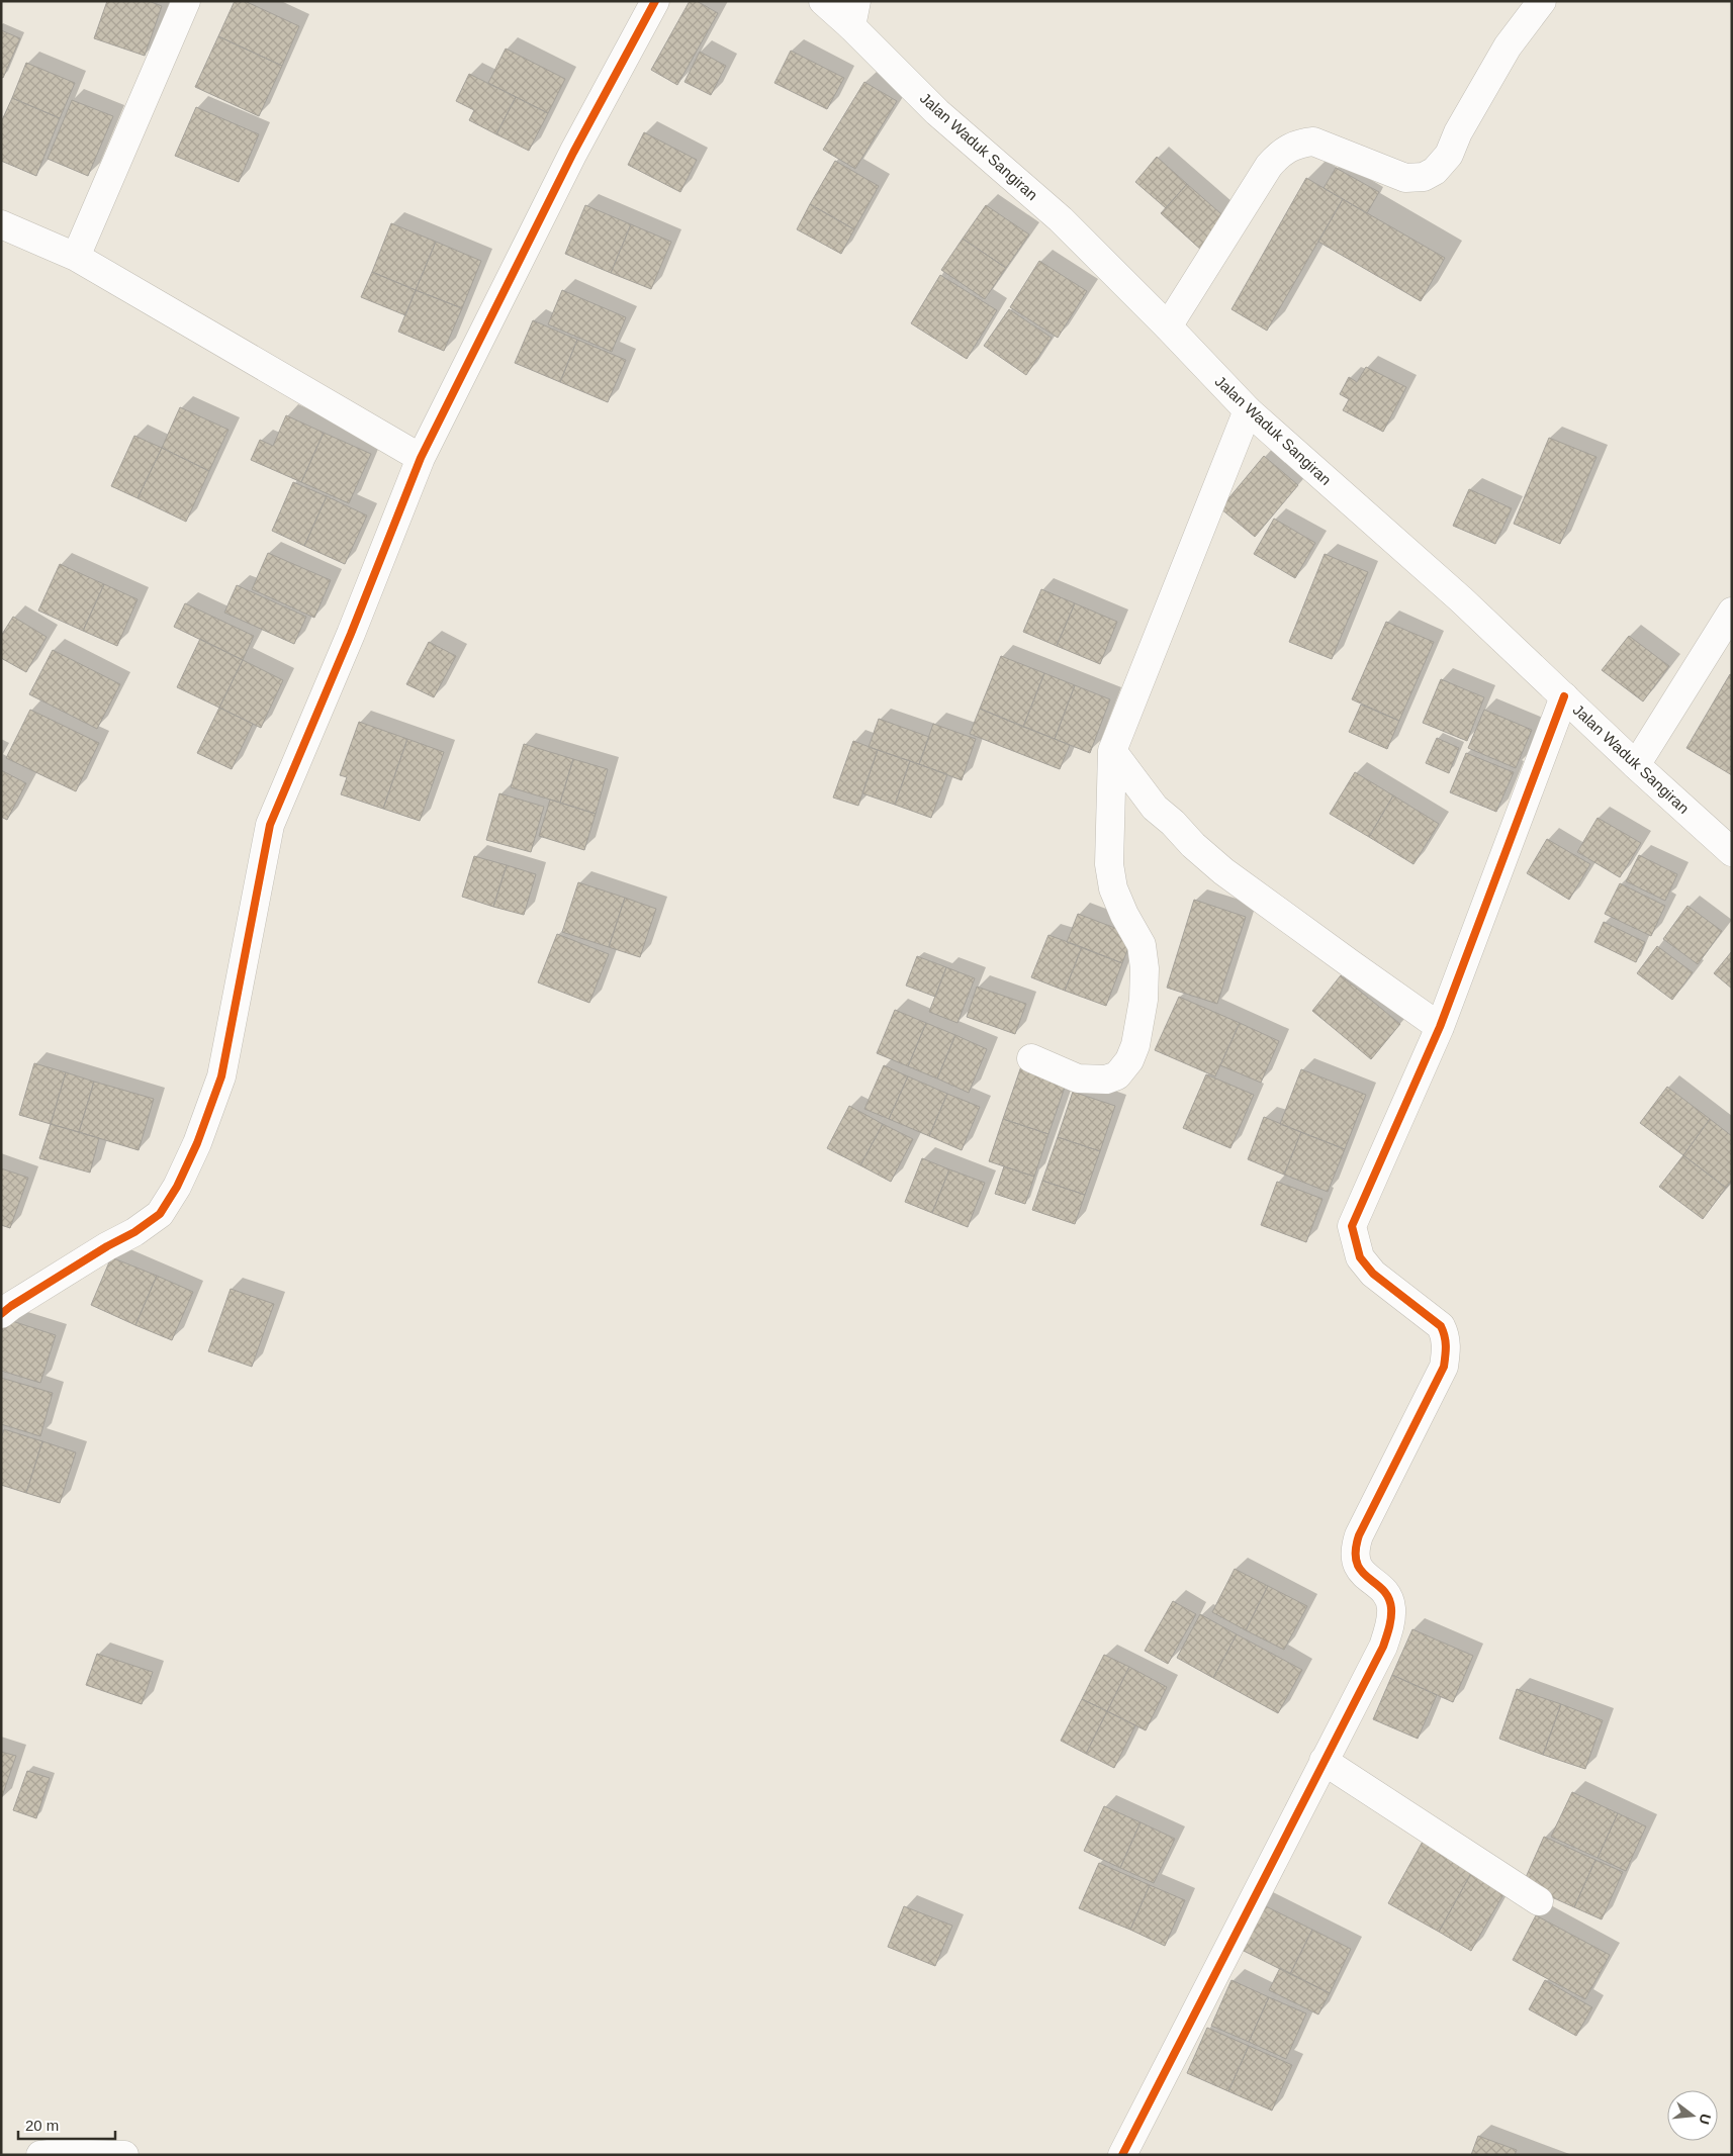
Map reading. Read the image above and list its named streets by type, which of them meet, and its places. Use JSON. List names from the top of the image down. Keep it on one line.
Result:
{"streets":{"street":["Jalan Waduk Sangiran"]},"scale_bar":"20 m","north":"right"}
